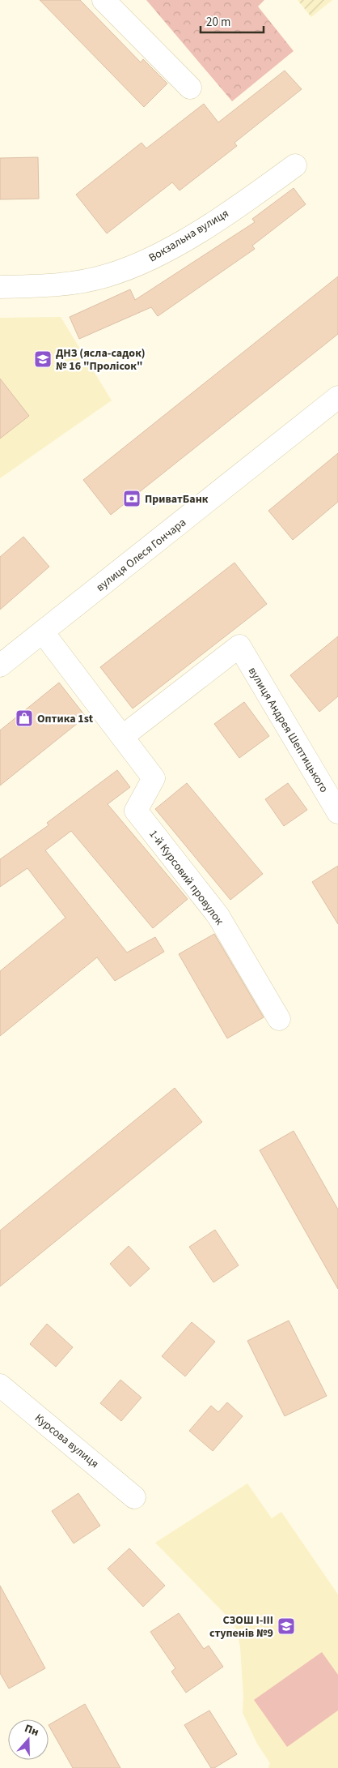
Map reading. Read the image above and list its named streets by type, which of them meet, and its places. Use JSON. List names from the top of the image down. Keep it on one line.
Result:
{"streets":{"street":["Вокзальна вулиця","вулиця Олеся Гончара","вулиця Андрея Шептицького","1-й Курсовий провулок","Курсова вулиця"]},"crossings":[["вулиця Андрея Шептицького","1-й Курсовий провулок"]],"places":{"school or university":["ДНЗ (ясла-садок) № 16 \"Пролісок\"","СЗОШ І-ІІІ ступенів №9"],"bank":["ПриватБанк"],"shop":["Оптика 1st"]},"scale_bar":"20 m","north":"top"}
